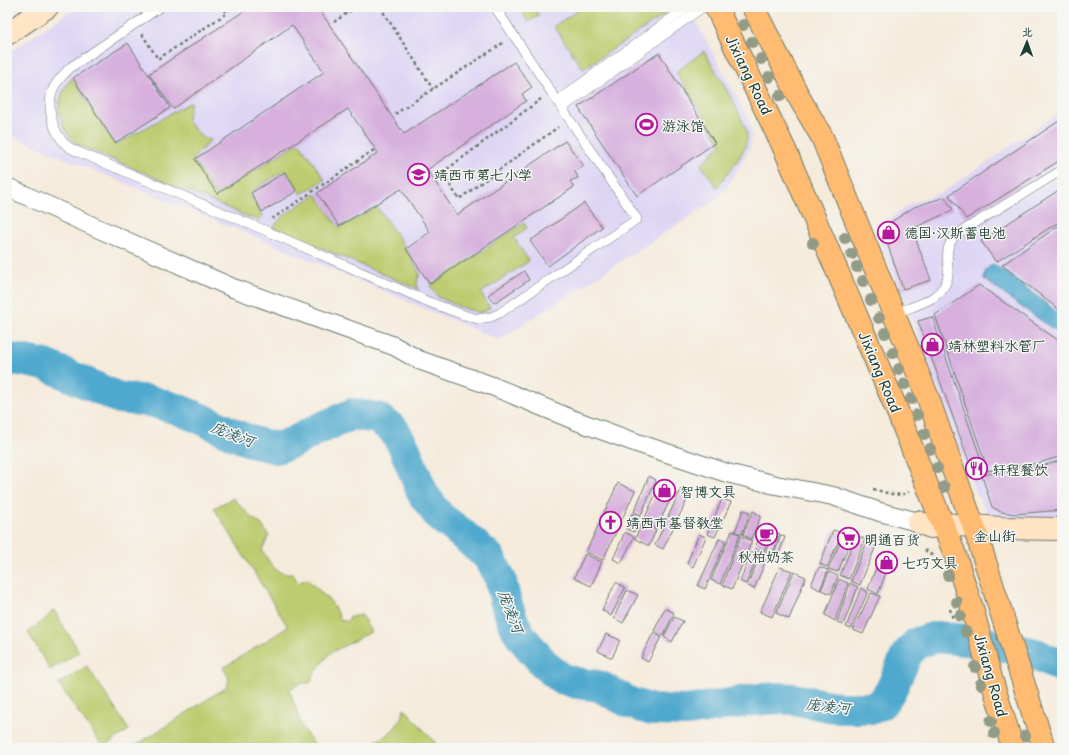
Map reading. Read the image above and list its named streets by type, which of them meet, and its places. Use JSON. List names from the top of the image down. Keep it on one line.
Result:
{"streets":{"main road":["Jixiang Road","金山街"]},"crossings":[["Jixiang Road","金山街"]],"water":["庞凌河"],"places":{"sports":["游泳馆"],"school or university":["靖西市第七小学"],"shop":["德国·汉斯蓄电池","靖林塑料水管厂","智博文具","七巧文具"],"restaurant":["轩程餐饮"],"church":["靖西市基督教堂"],"cafe":["秋柏奶茶"],"supermarket":["明通百货"]},"north":"top"}
